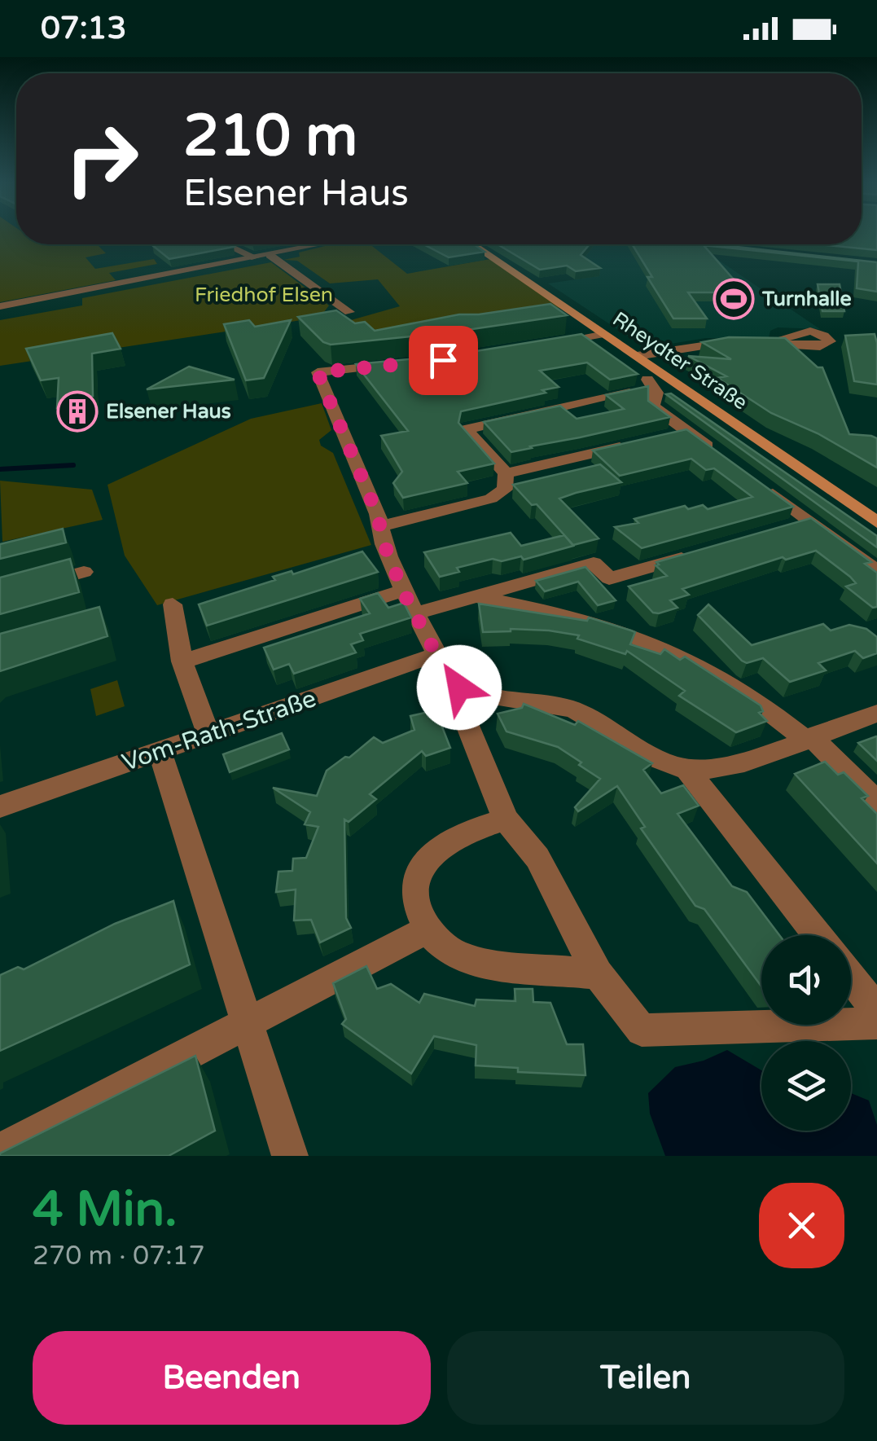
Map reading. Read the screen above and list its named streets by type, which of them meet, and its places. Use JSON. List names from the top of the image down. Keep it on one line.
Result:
{"streets":{"main road":["Rheydter Straße"],"street":["Vom-Rath-Straße"]},"parks":["Friedhof Elsen"],"places":{"sports":["Turnhalle"],"building":["Elsener Haus"]},"page":{"status":"07:13","turn":["210 m","Elsener Haus"],"heading":["4 Min.","270 m · 07:17"],"buttons":["Beenden","Teilen"]}}
